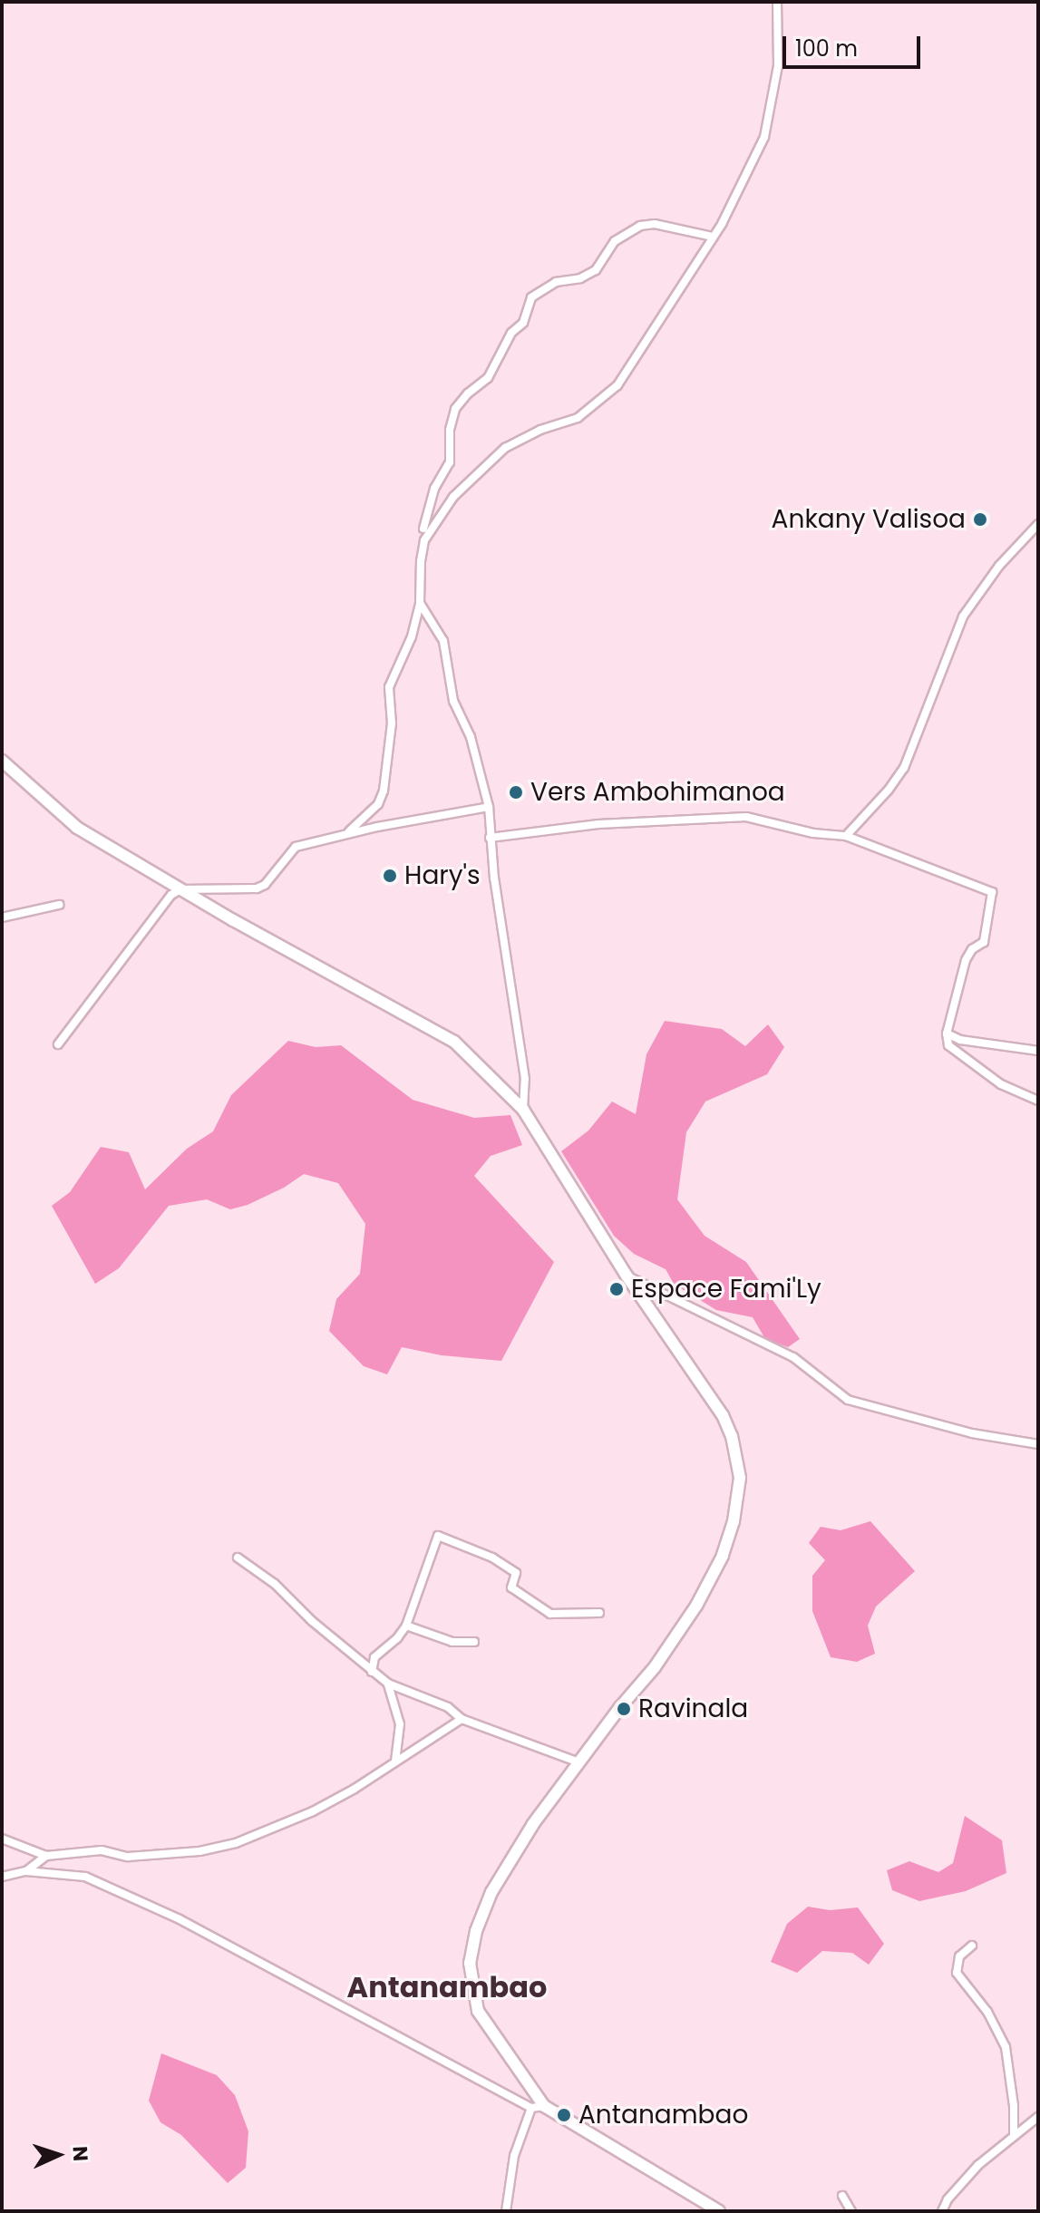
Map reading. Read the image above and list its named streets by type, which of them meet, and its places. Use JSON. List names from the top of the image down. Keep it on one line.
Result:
{"districts":["Antanambao"],"places":["Ankany Valisoa","Vers Ambohimanoa","Hary's","Espace Fami'Ly","Ravinala","Antanambao"],"scale_bar":"100 m","north":"right"}
